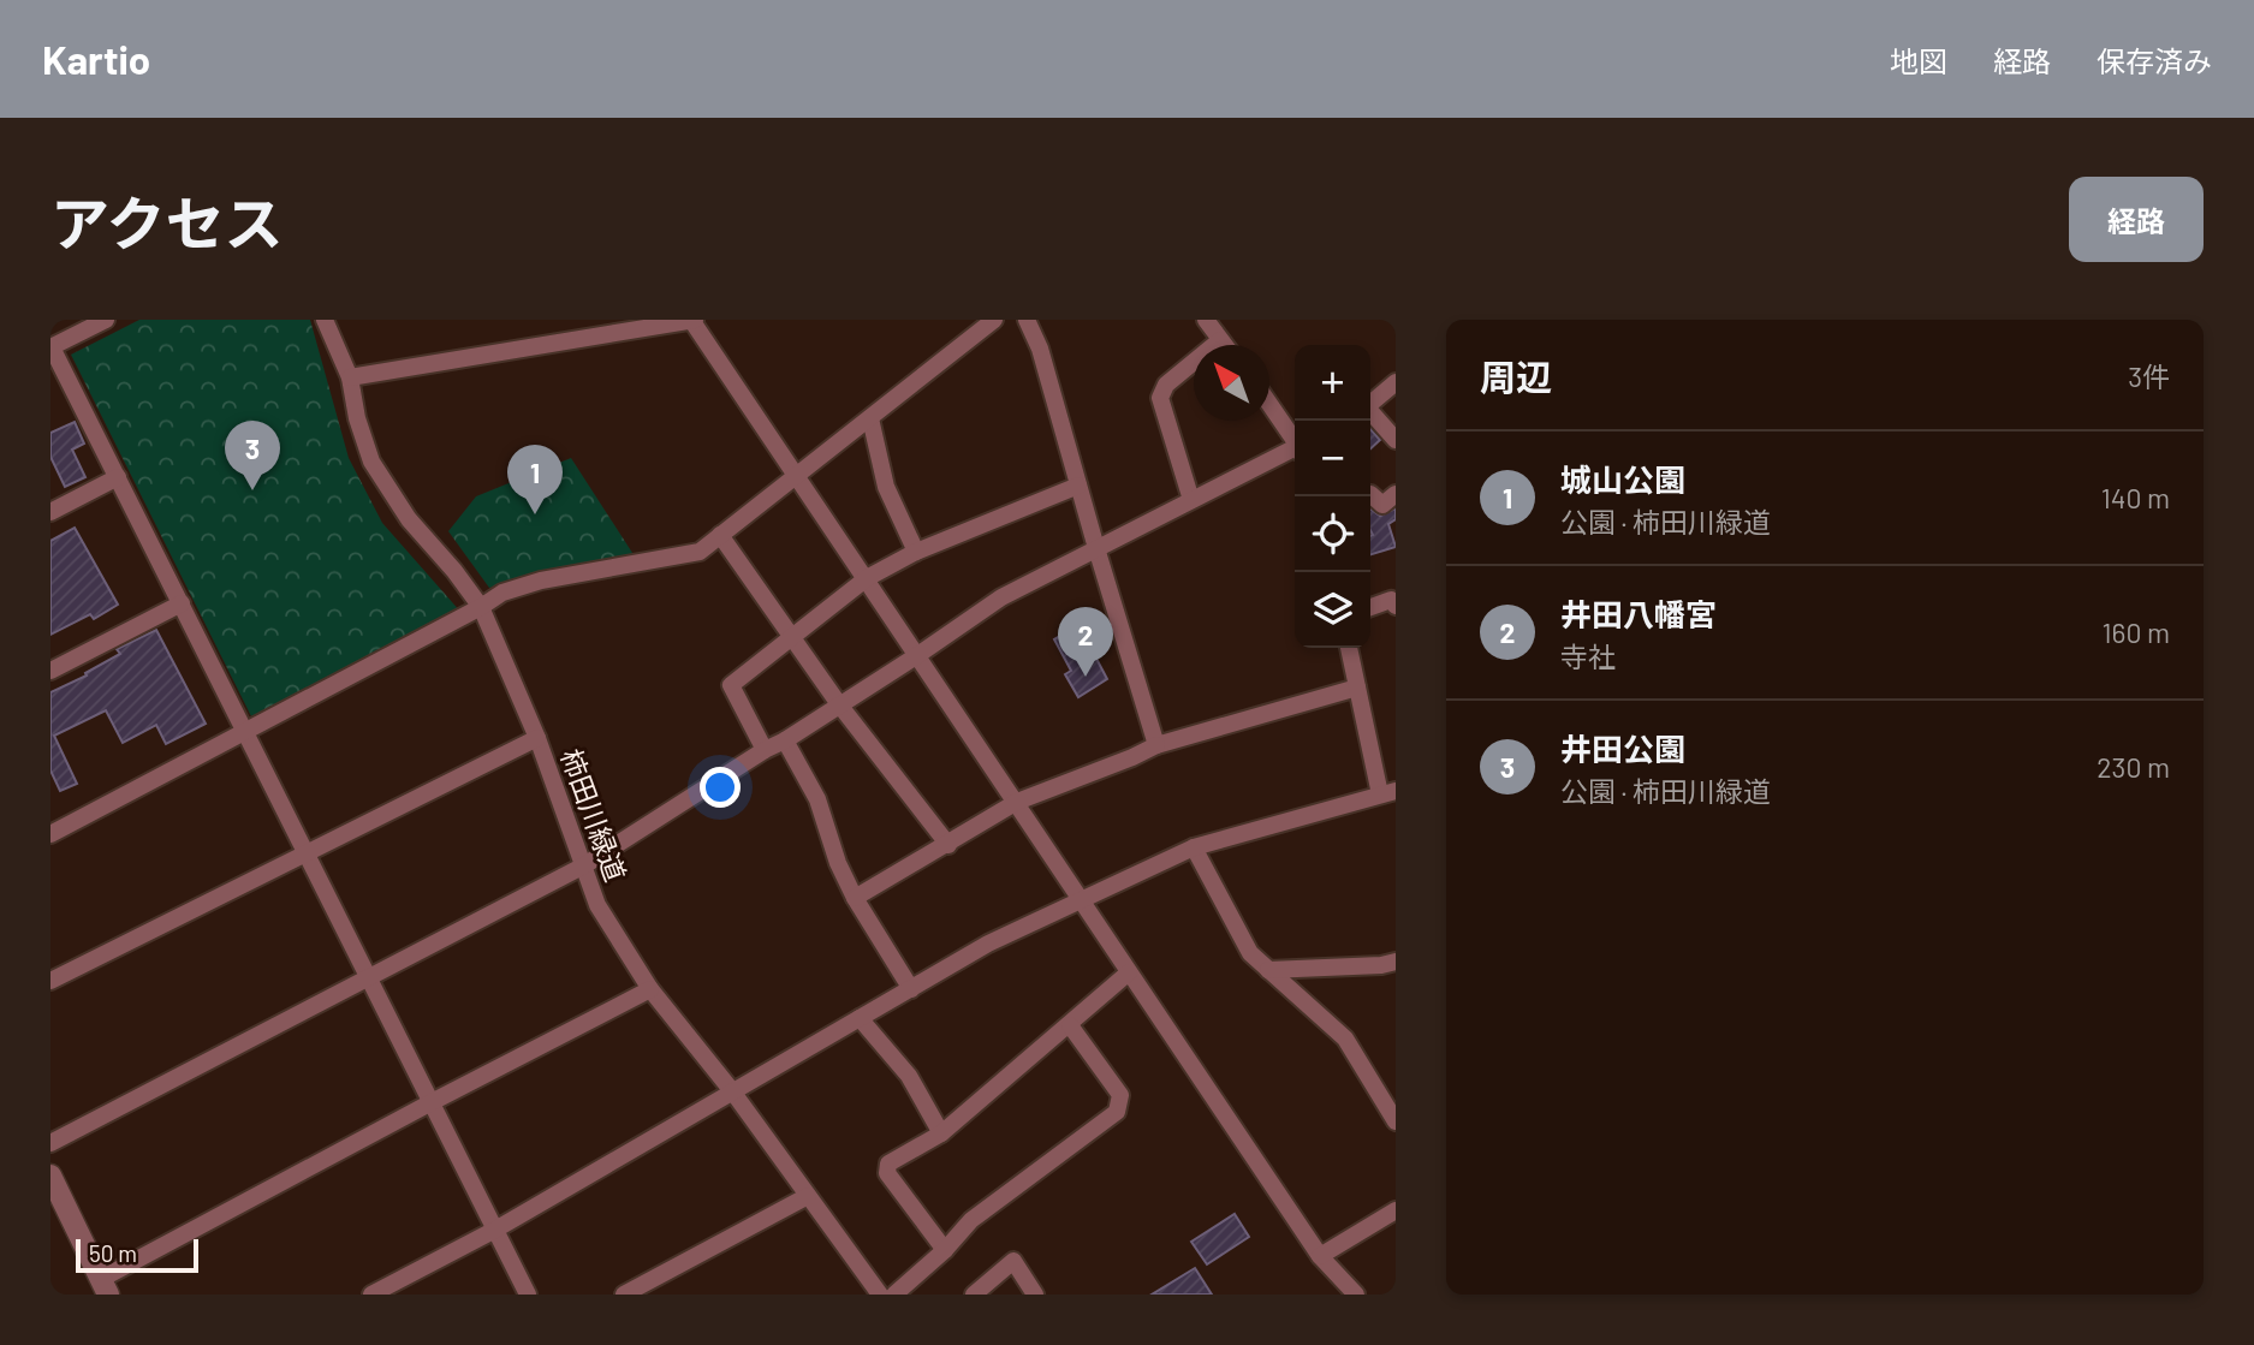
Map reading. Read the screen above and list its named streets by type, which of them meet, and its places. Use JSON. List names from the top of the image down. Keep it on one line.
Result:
{"streets":{"street":["柿田川緑道"]},"scale_bar":"50 m","north":"top left","page":{"header":"Kartio","nav":["地図","経路","保存済み"],"title":"アクセス","buttons":"経路","heading":["周辺","3件"],"map_buttons":["+","−"],"pins":["3","1","2"],"list":[{"mark":"1","name":"城山公園","note":"公園 · 柿田川緑道","value":"140 m"},{"mark":"2","name":"井田八幡宮","note":"寺社","value":"160 m"},{"mark":"3","name":"井田公園","note":"公園 · 柿田川緑道","value":"230 m"}],"scale":"50 m"}}
